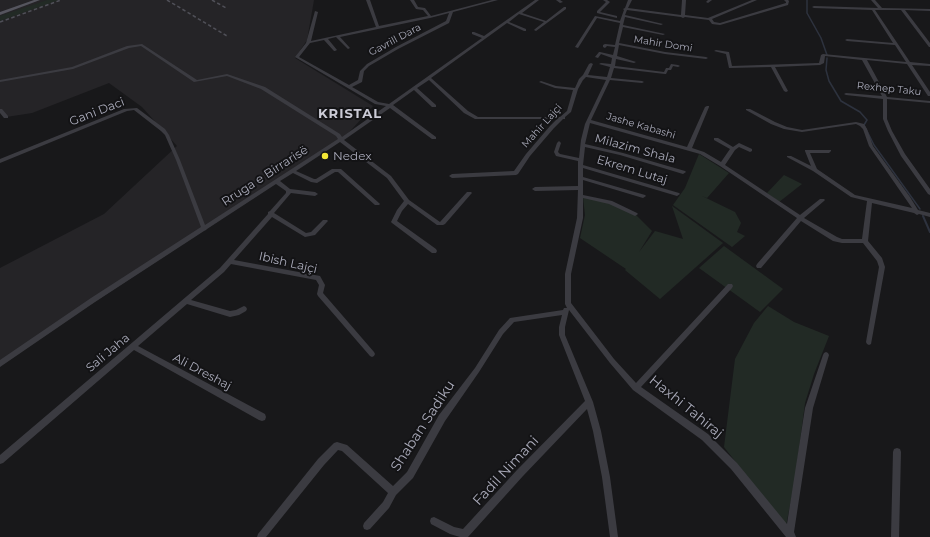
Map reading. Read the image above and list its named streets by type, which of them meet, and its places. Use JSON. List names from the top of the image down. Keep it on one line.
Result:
{"streets":{"street":["Gavrill Dara","Mahir Domi","Rexhep Taku","Gani Daci","Mahir Lajçi","Jashe Kabashi","Milazim Shala","Ekrem Lutaj","Rruga e Birrarisë","Ibish Lajçi","Sali Jaha","Ali Dreshaj","Haxhi Tahiraj","Shaban Sadiku","Fadil Nimani"]},"crossings":[["Gani Daci","Rruga e Birrarisë"],["Ibish Lajçi","Sali Jaha"],["Sali Jaha","Ali Dreshaj"]],"districts":["KRISTAL"],"places":["Nedex"]}
